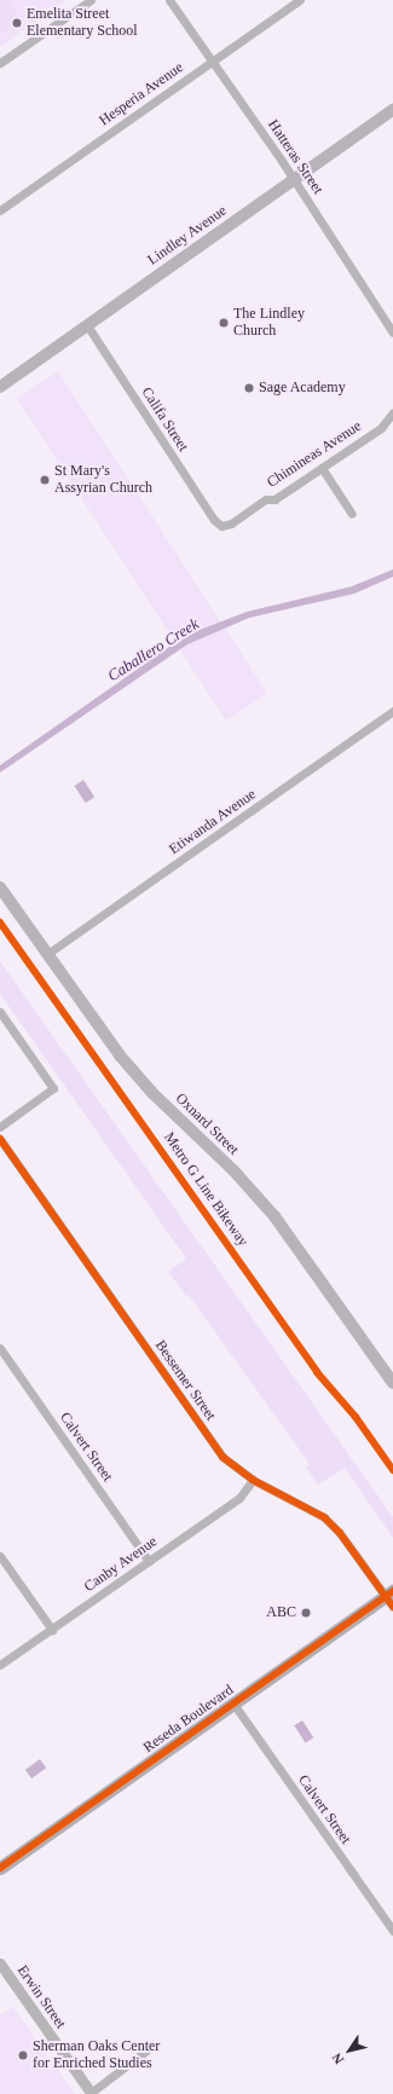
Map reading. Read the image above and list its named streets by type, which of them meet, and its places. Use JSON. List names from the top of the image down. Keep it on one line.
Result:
{"streets":{"main road":["Lindley Avenue","Oxnard Street","Reseda Boulevard"],"street":["Hesperia Avenue","Hatteras Street","Califa Street","Chimineas Avenue","Etiwanda Avenue","Bessemer Street","Calvert Street","Canby Avenue","Erwin Street"],"cycle path":["Metro G Line Bikeway"]},"crossings":[["Hesperia Avenue","Hatteras Street"],["Hatteras Street","Lindley Avenue"],["Lindley Avenue","Califa Street"],["Califa Street","Chimineas Avenue"],["Etiwanda Avenue","Oxnard Street"],["Bessemer Street","Canby Avenue"],["Bessemer Street","Reseda Boulevard"],["Calvert Street","Canby Avenue"],["Calvert Street","Reseda Boulevard"]],"water":["Caballero Creek"],"places":["Emelita Street Elementary School","The Lindley Church","Sage Academy","St Mary's Assyrian Church","ABC","Sherman Oaks Center for Enriched Studies"],"north":"bottom left"}
